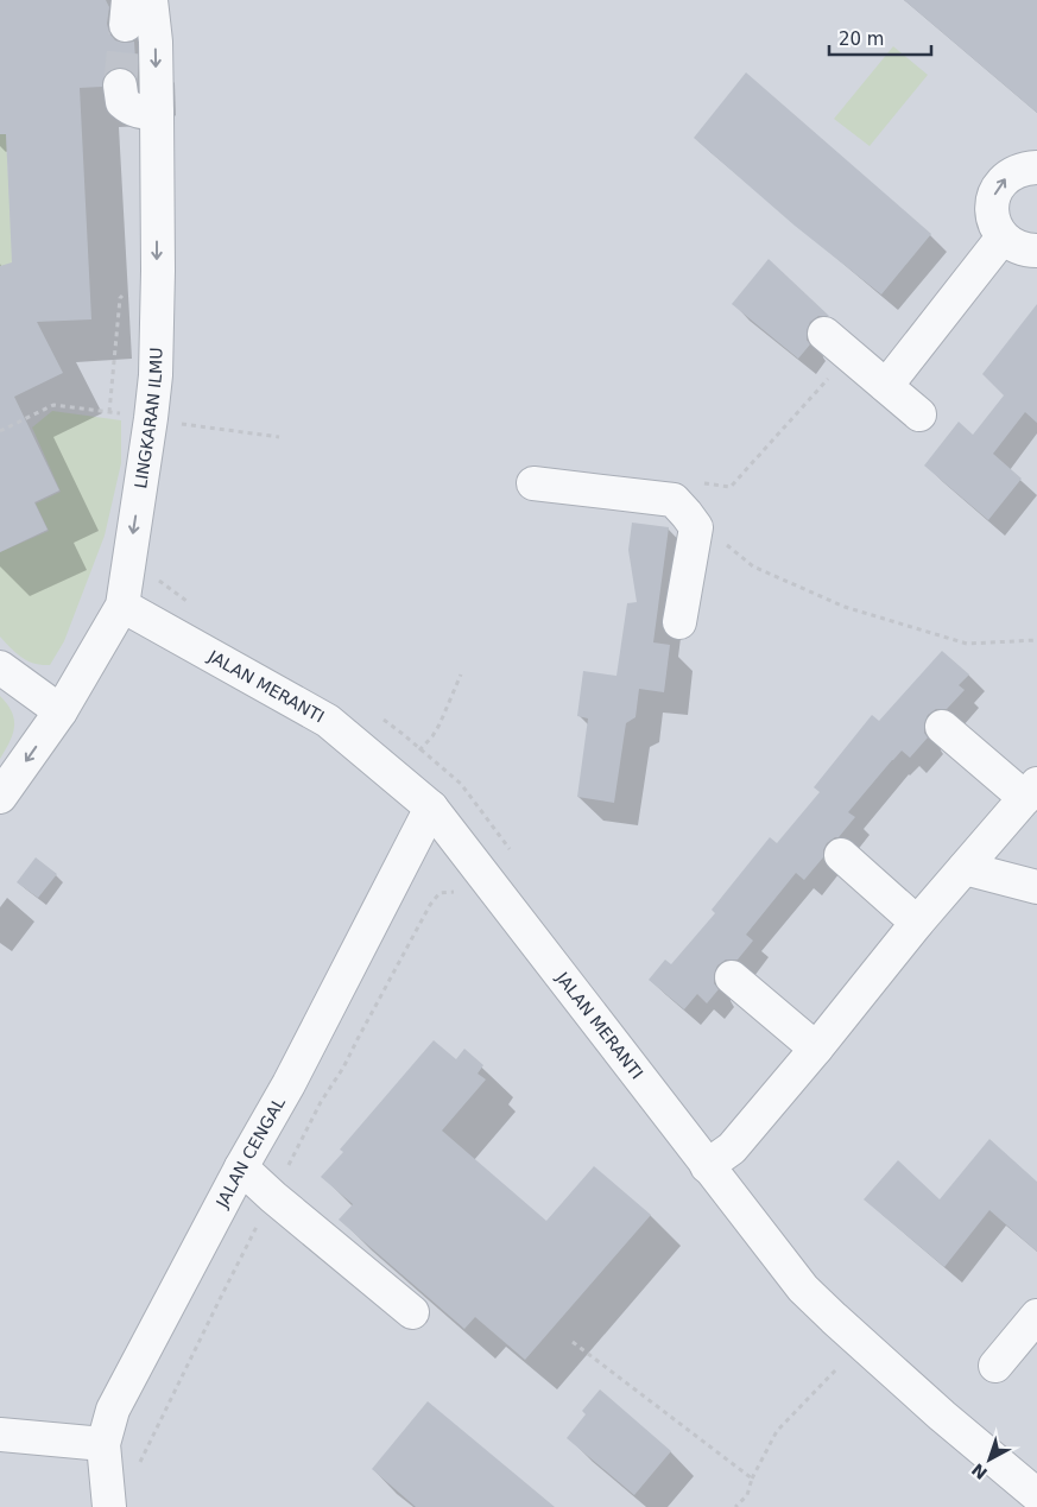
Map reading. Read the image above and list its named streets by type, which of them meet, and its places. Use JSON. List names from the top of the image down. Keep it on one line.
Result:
{"streets":{"street":["LINGKARAN ILMU","JALAN MERANTI","JALAN CENGAL"]},"crossings":[["LINGKARAN ILMU","JALAN MERANTI"],["JALAN MERANTI","JALAN CENGAL"]],"one_way":["LINGKARAN ILMU"],"scale_bar":"20 m","north":"bottom left"}
